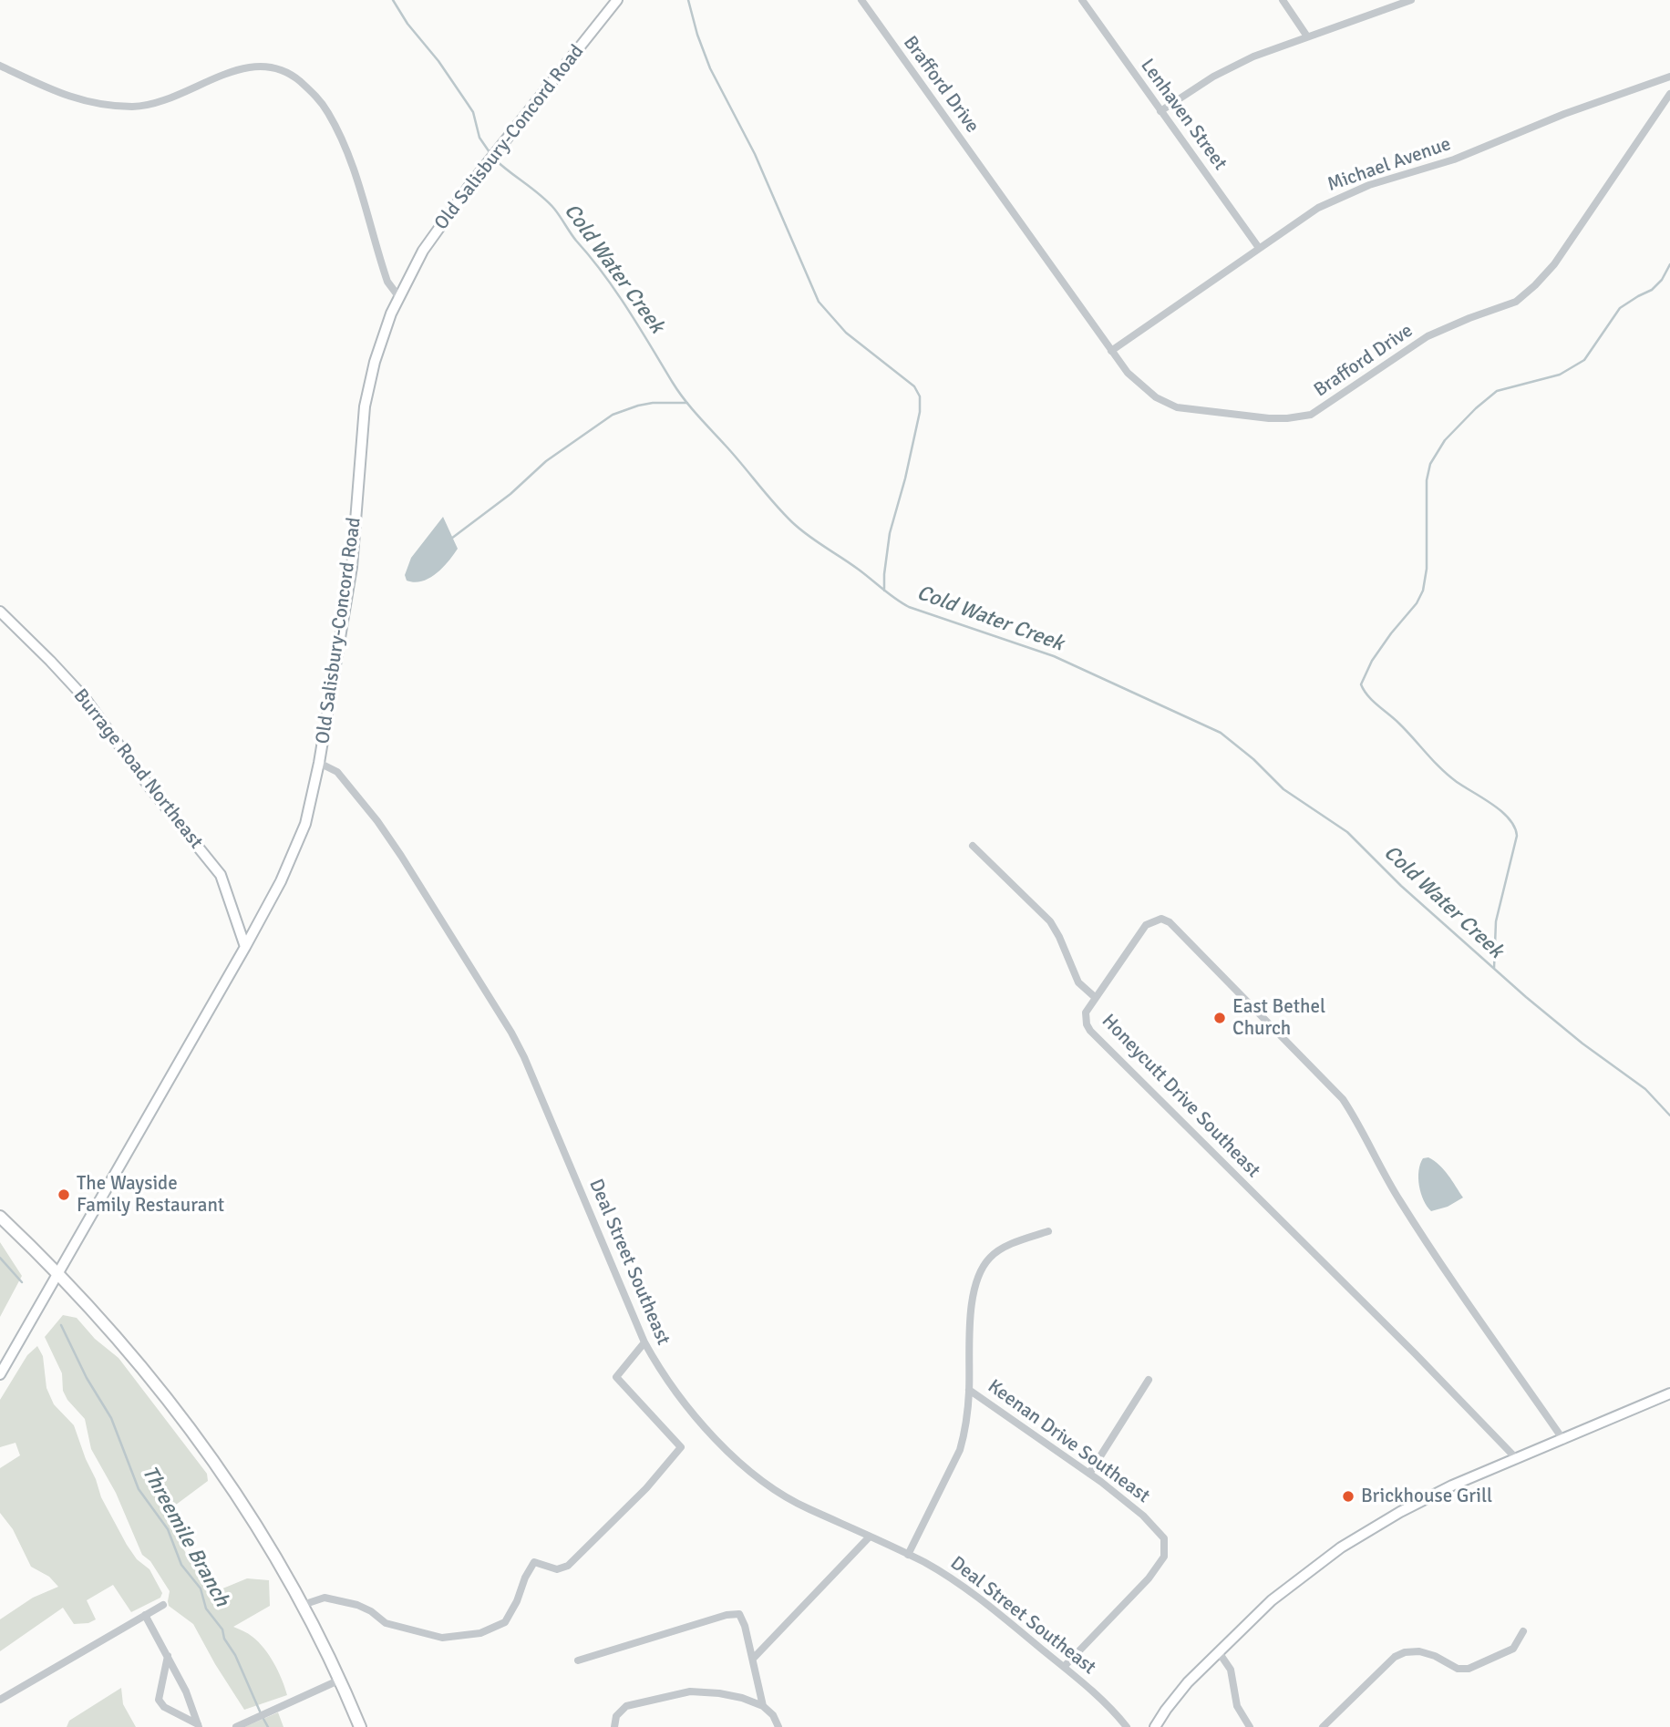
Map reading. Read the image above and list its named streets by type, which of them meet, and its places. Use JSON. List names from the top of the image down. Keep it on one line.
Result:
{"streets":{"main road":["Old Salisbury-Concord Road","Burrage Road Northeast"],"street":["Brafford Drive","Lenhaven Street","Michael Avenue","Honeycutt Drive Southeast","Deal Street Southeast","Keenan Drive Southeast"]},"crossings":[["Brafford Drive","Michael Avenue"],["Lenhaven Street","Michael Avenue"],["Old Salisbury-Concord Road","Burrage Road Northeast"],["Old Salisbury-Concord Road","Deal Street Southeast"],["Deal Street Southeast","Keenan Drive Southeast"]],"water":["Cold Water Creek","Threemile Branch"],"places":["East Bethel Church","The Wayside Family Restaurant","Brickhouse Grill"]}
